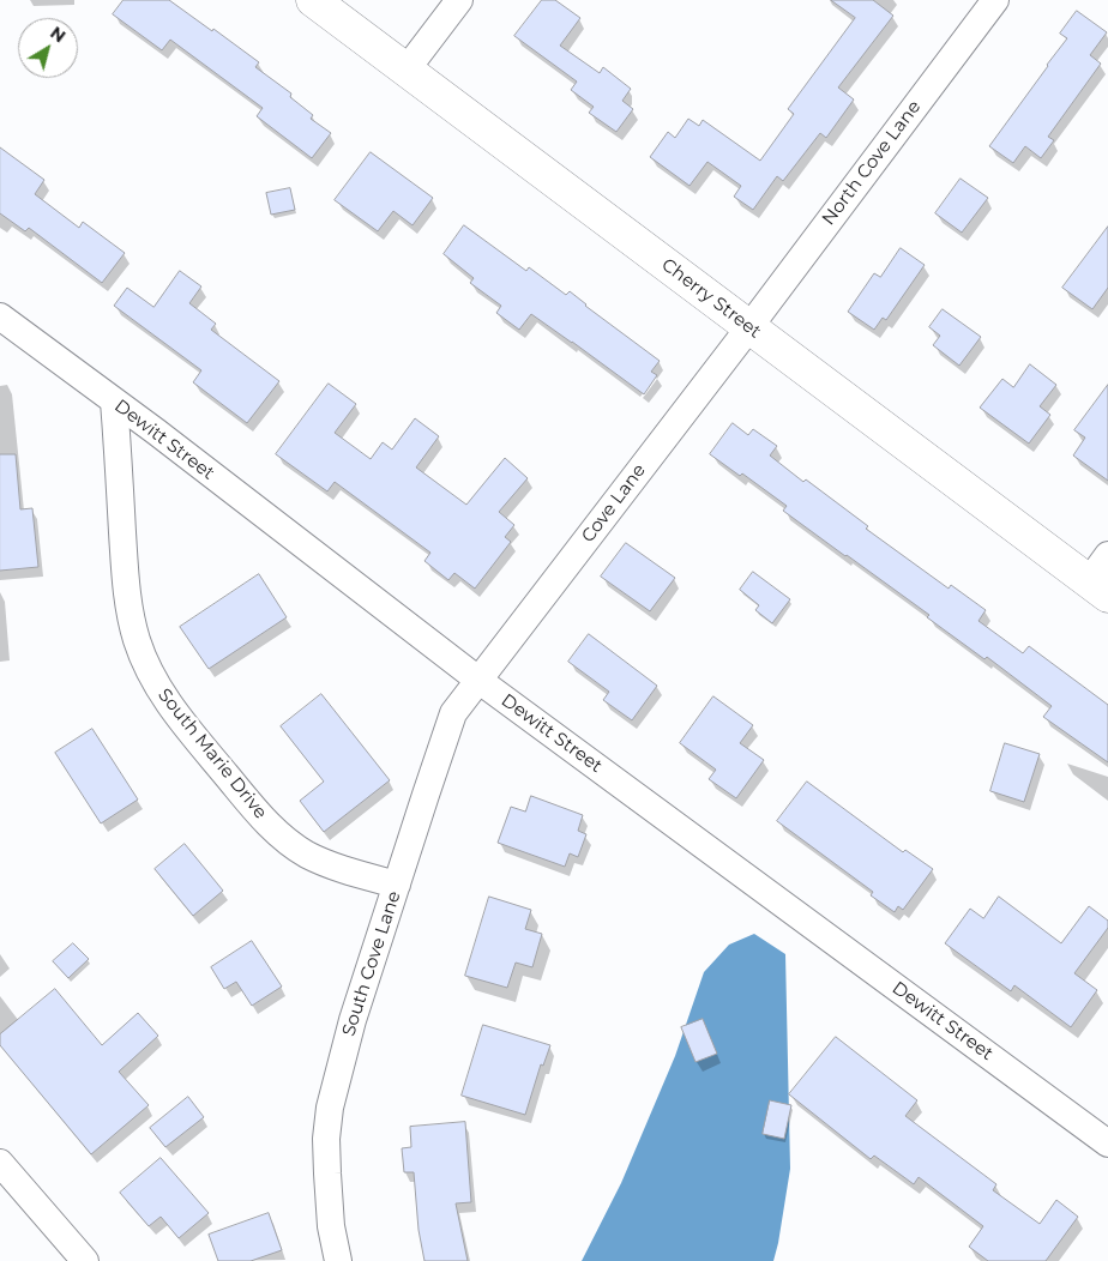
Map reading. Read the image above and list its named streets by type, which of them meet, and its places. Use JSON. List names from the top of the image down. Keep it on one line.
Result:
{"streets":{"street":["North Cove Lane","Cherry Street","Dewitt Street","Cove Lane","South Marie Drive","South Cove Lane"]},"crossings":[["North Cove Lane","Cherry Street"],["North Cove Lane","Cove Lane"],["Cherry Street","Cove Lane"],["Dewitt Street","Cove Lane"],["Dewitt Street","South Marie Drive"],["Dewitt Street","South Cove Lane"],["Cove Lane","South Cove Lane"],["South Marie Drive","South Cove Lane"]],"north":"top right"}
